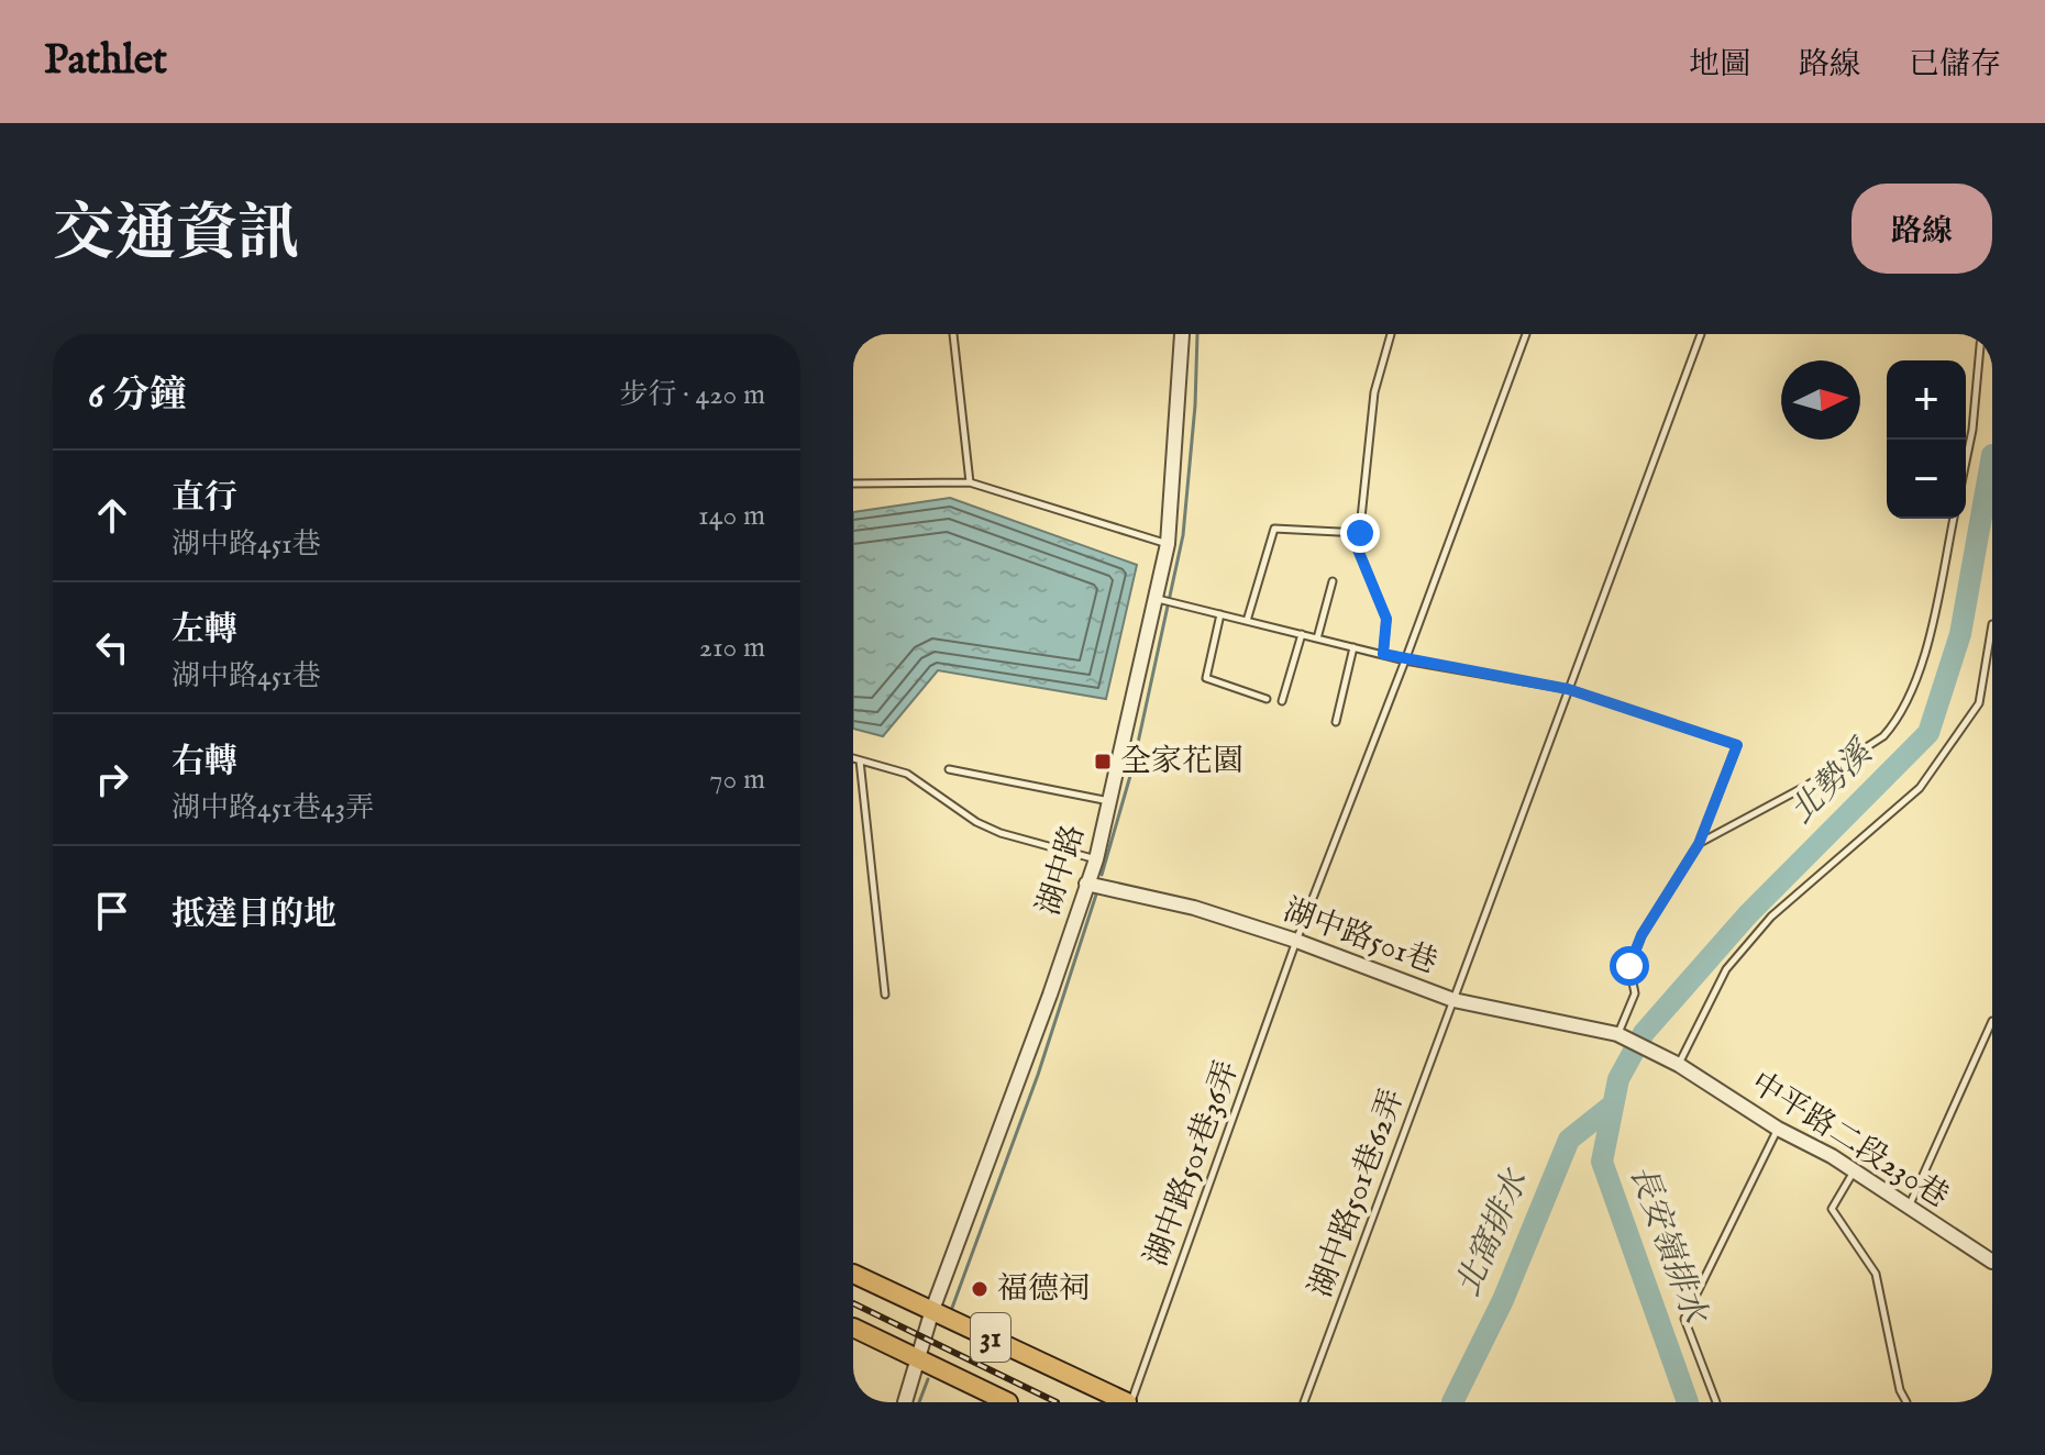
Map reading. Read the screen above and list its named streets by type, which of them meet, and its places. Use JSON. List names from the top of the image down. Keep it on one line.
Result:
{"streets":{"main road":["31"],"street":["湖中路","湖中路501巷","中平路二段230巷"],"lane":["湖中路501巷36弄","湖中路501巷62弄"]},"crossings":[["湖中路","湖中路501巷"],["湖中路","31"],["湖中路501巷","中平路二段230巷"],["湖中路501巷","湖中路501巷36弄"],["湖中路501巷","湖中路501巷62弄"],["湖中路501巷36弄","31"]],"water":["北勢溪","北窩排水","長安嶺排水"],"places":{"transit":["全家花園"],"other":["福德祠"]},"north":"right","page":{"header":"Pathlet","nav":["地圖","路線","已儲存"],"title":"交通資訊","buttons":"路線","heading":["6 分鐘","步行 · 420 m"],"map_buttons":["+","−"],"list":[["直行","湖中路451巷","140 m"],["左轉","湖中路451巷","210 m"],["右轉","湖中路451巷43弄","70 m"],"抵達目的地"]}}
